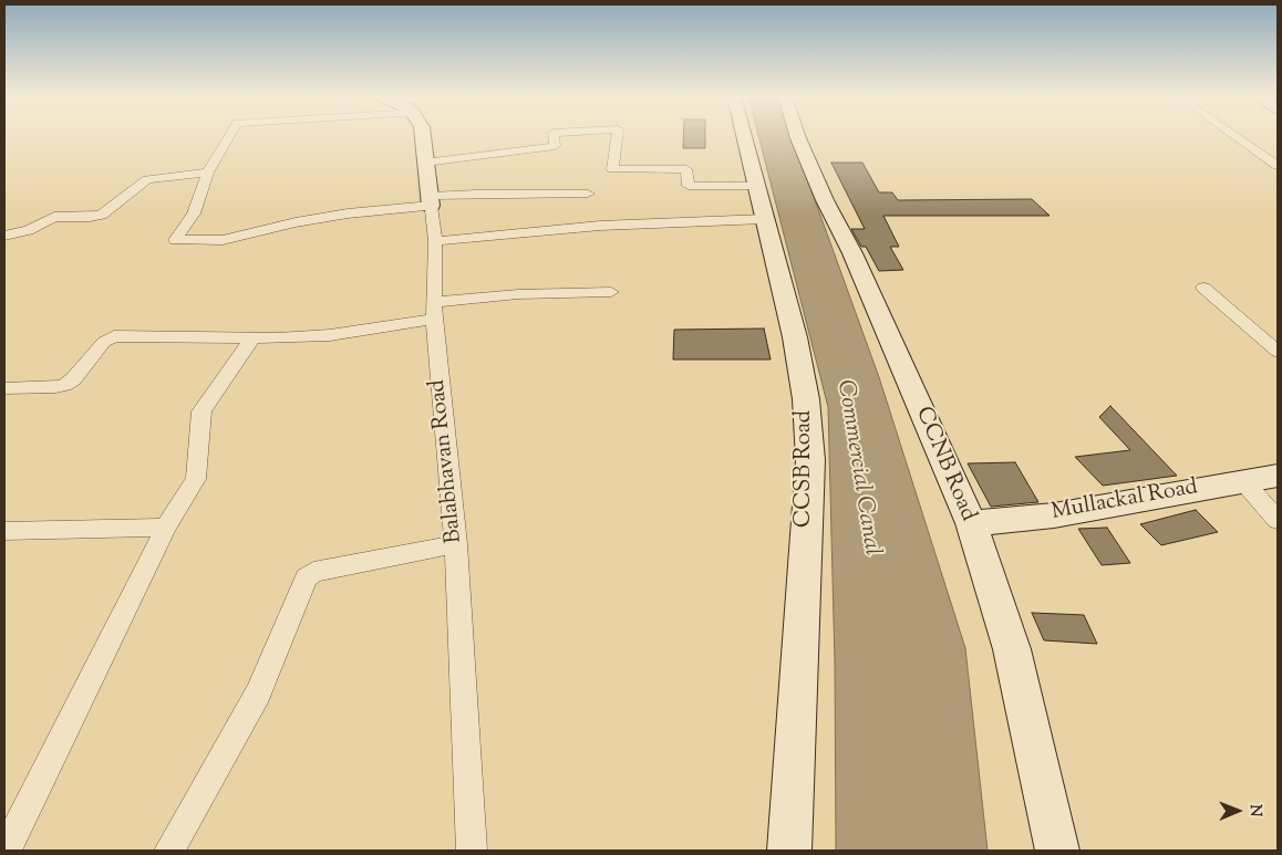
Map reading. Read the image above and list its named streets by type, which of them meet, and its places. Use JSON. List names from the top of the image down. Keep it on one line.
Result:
{"streets":{"main road":["Balabhavan Road","CCNB Road","CCSB Road","Mullackal Road"]},"crossings":[["CCNB Road","Mullackal Road"]],"water":["Commercial Canal"],"north":"right"}
